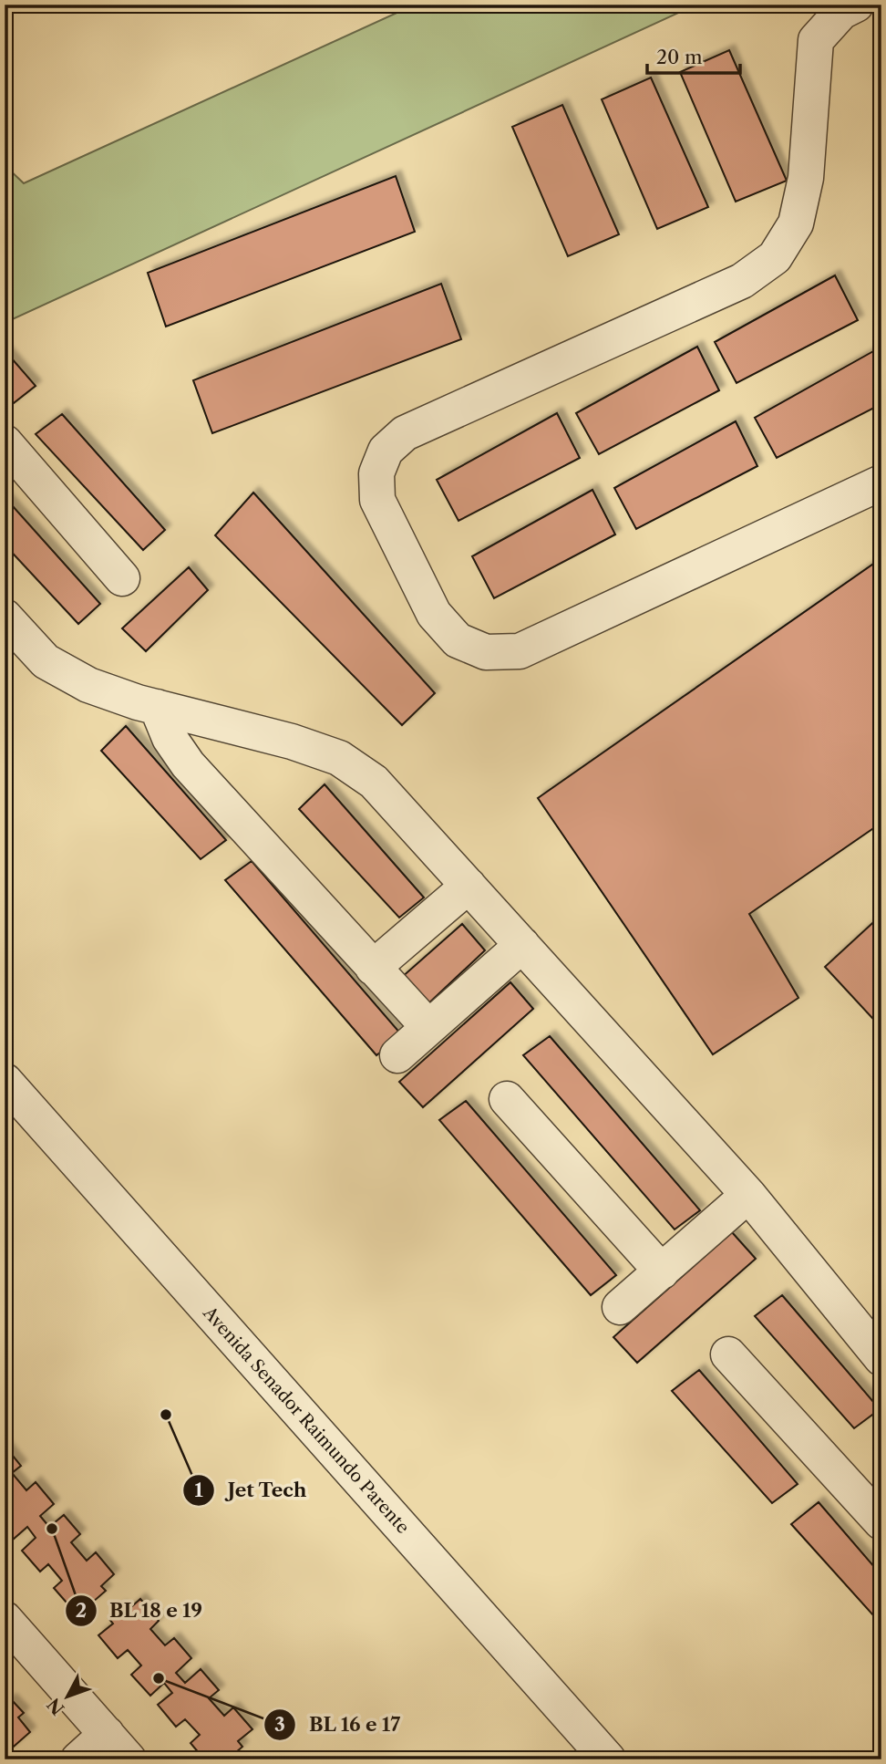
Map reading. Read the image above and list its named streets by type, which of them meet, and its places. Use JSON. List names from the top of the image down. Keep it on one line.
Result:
{"streets":{"street":["Avenida Senador Raimundo Parente"]},"places":["Jet Tech","BL 18 e 19","BL 16 e 17"],"scale_bar":"20 m","north":"bottom left"}
